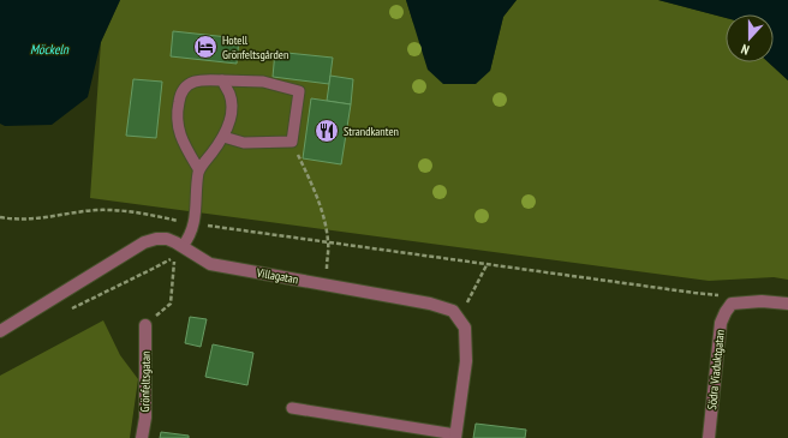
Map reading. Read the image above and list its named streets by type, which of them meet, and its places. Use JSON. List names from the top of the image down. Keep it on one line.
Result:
{"streets":{"street":["Villagatan","Södra Viaduktgatan","Grönfeltsgatan"]},"water":["Möckeln"],"places":{"hotel":["Hotell Grönfeltsgården"],"restaurant":["Strandkanten"]},"north":"bottom"}
